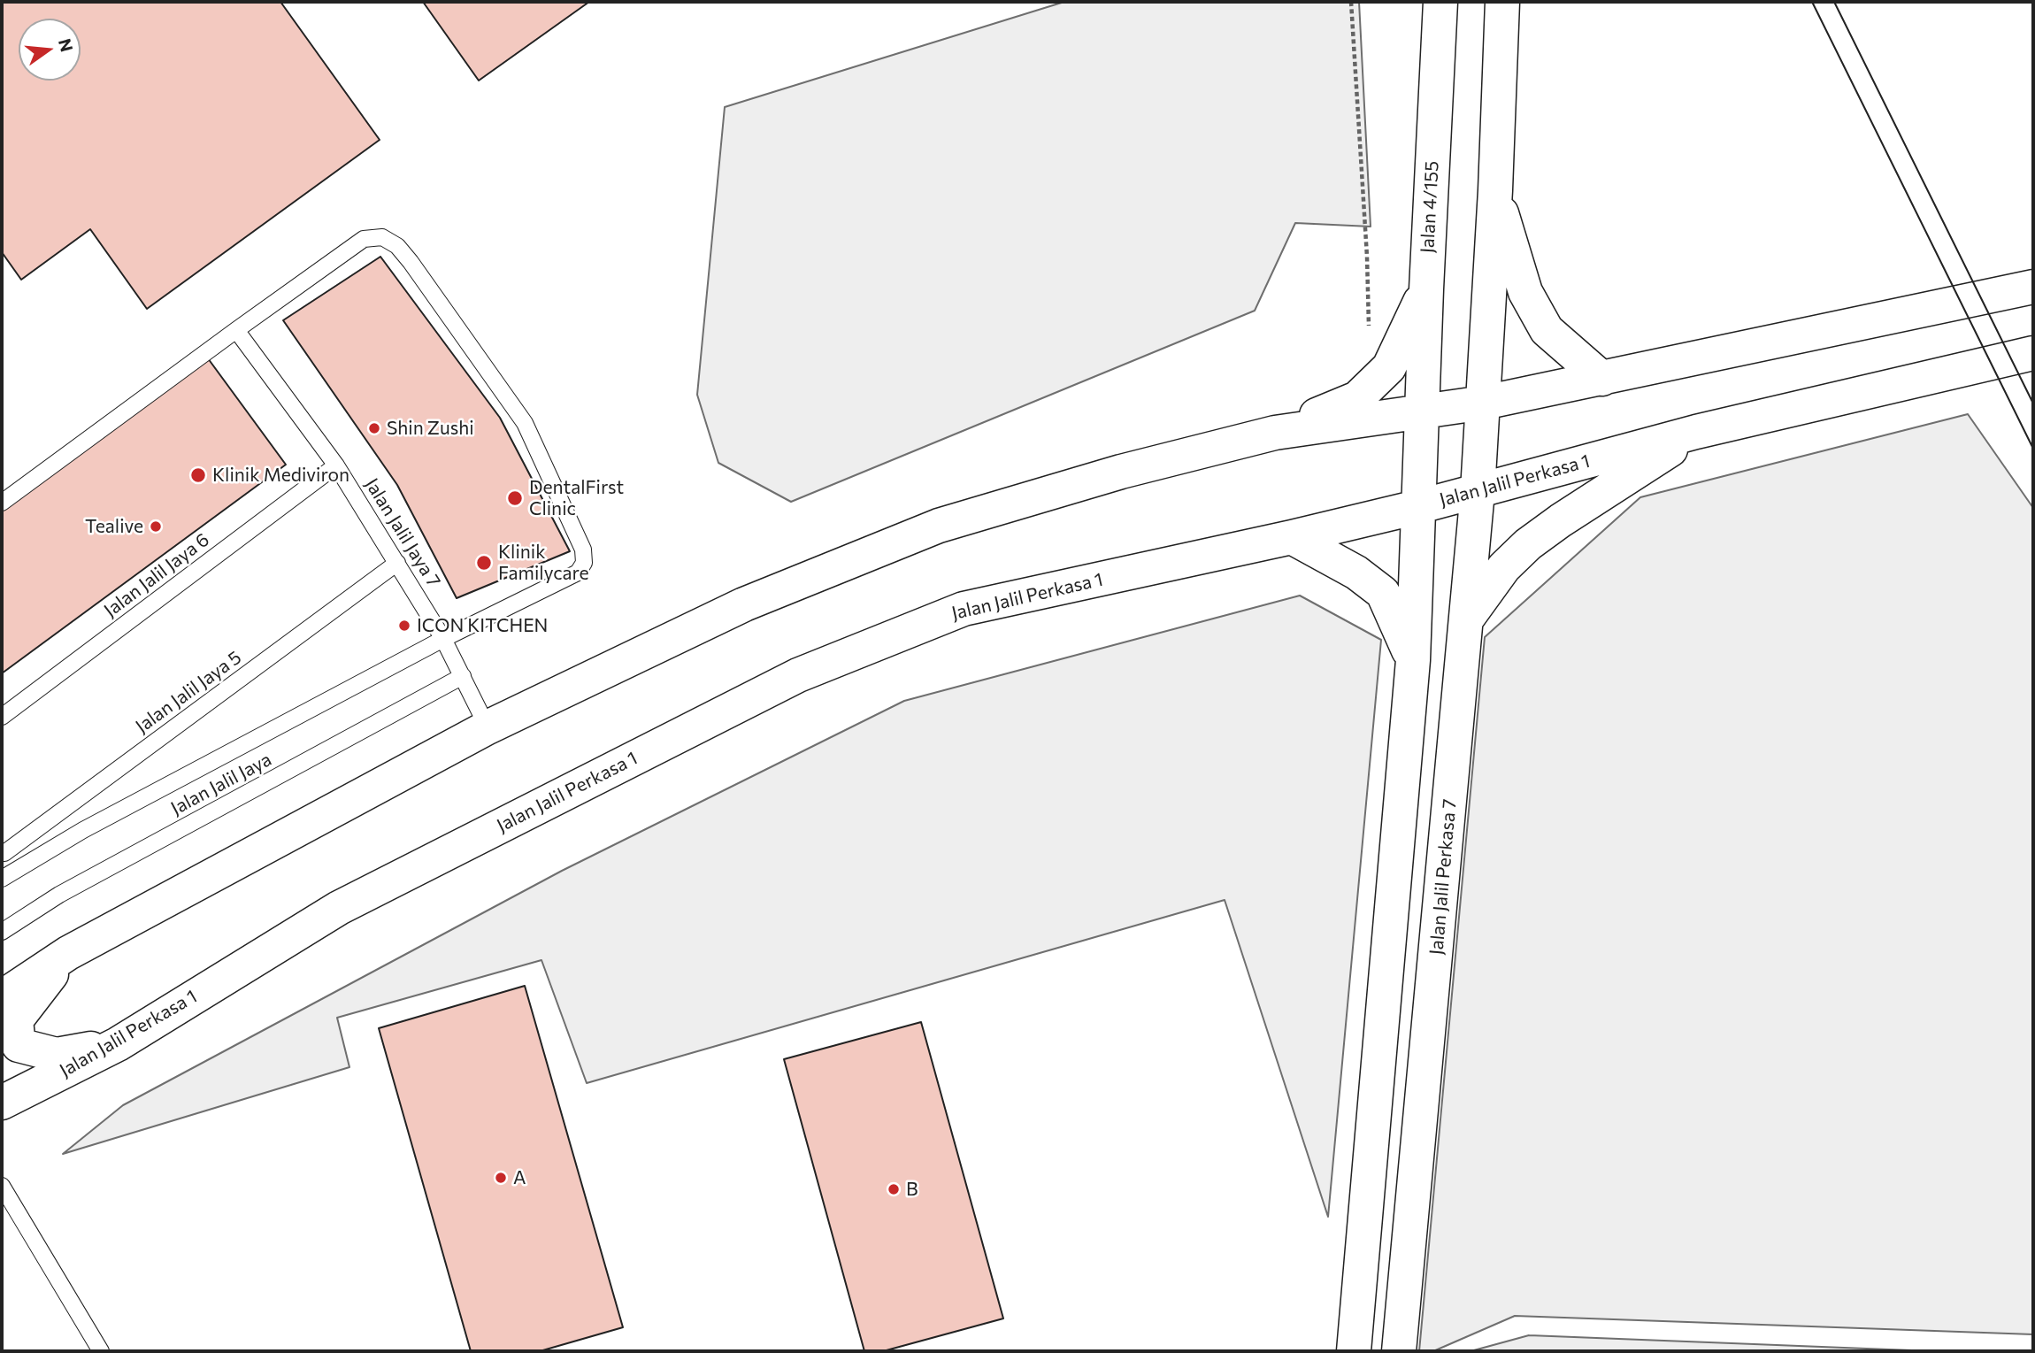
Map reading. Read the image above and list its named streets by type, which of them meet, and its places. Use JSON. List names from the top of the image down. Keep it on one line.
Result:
{"streets":{"main road":["Jalan 4/155","Jalan Jalil Perkasa 1","Jalan Jalil Perkasa 7"],"lane":["Jalan Jalil Jaya 7","Jalan Jalil Jaya 6","Jalan Jalil Jaya 5","Jalan Jalil Jaya"]},"crossings":[["Jalan Jalil Perkasa 1","Jalan Jalil Perkasa 7"],["Jalan Jalil Jaya 7","Jalan Jalil Jaya 6"],["Jalan Jalil Jaya 7","Jalan Jalil Jaya 5"],["Jalan Jalil Jaya 7","Jalan Jalil Jaya"]],"places":["Shin Zushi","Klinik Mediviron","DentalFirst Clinic","Tealive","Klinik Familycare","ICON KITCHEN","A","B"],"north":"right"}
